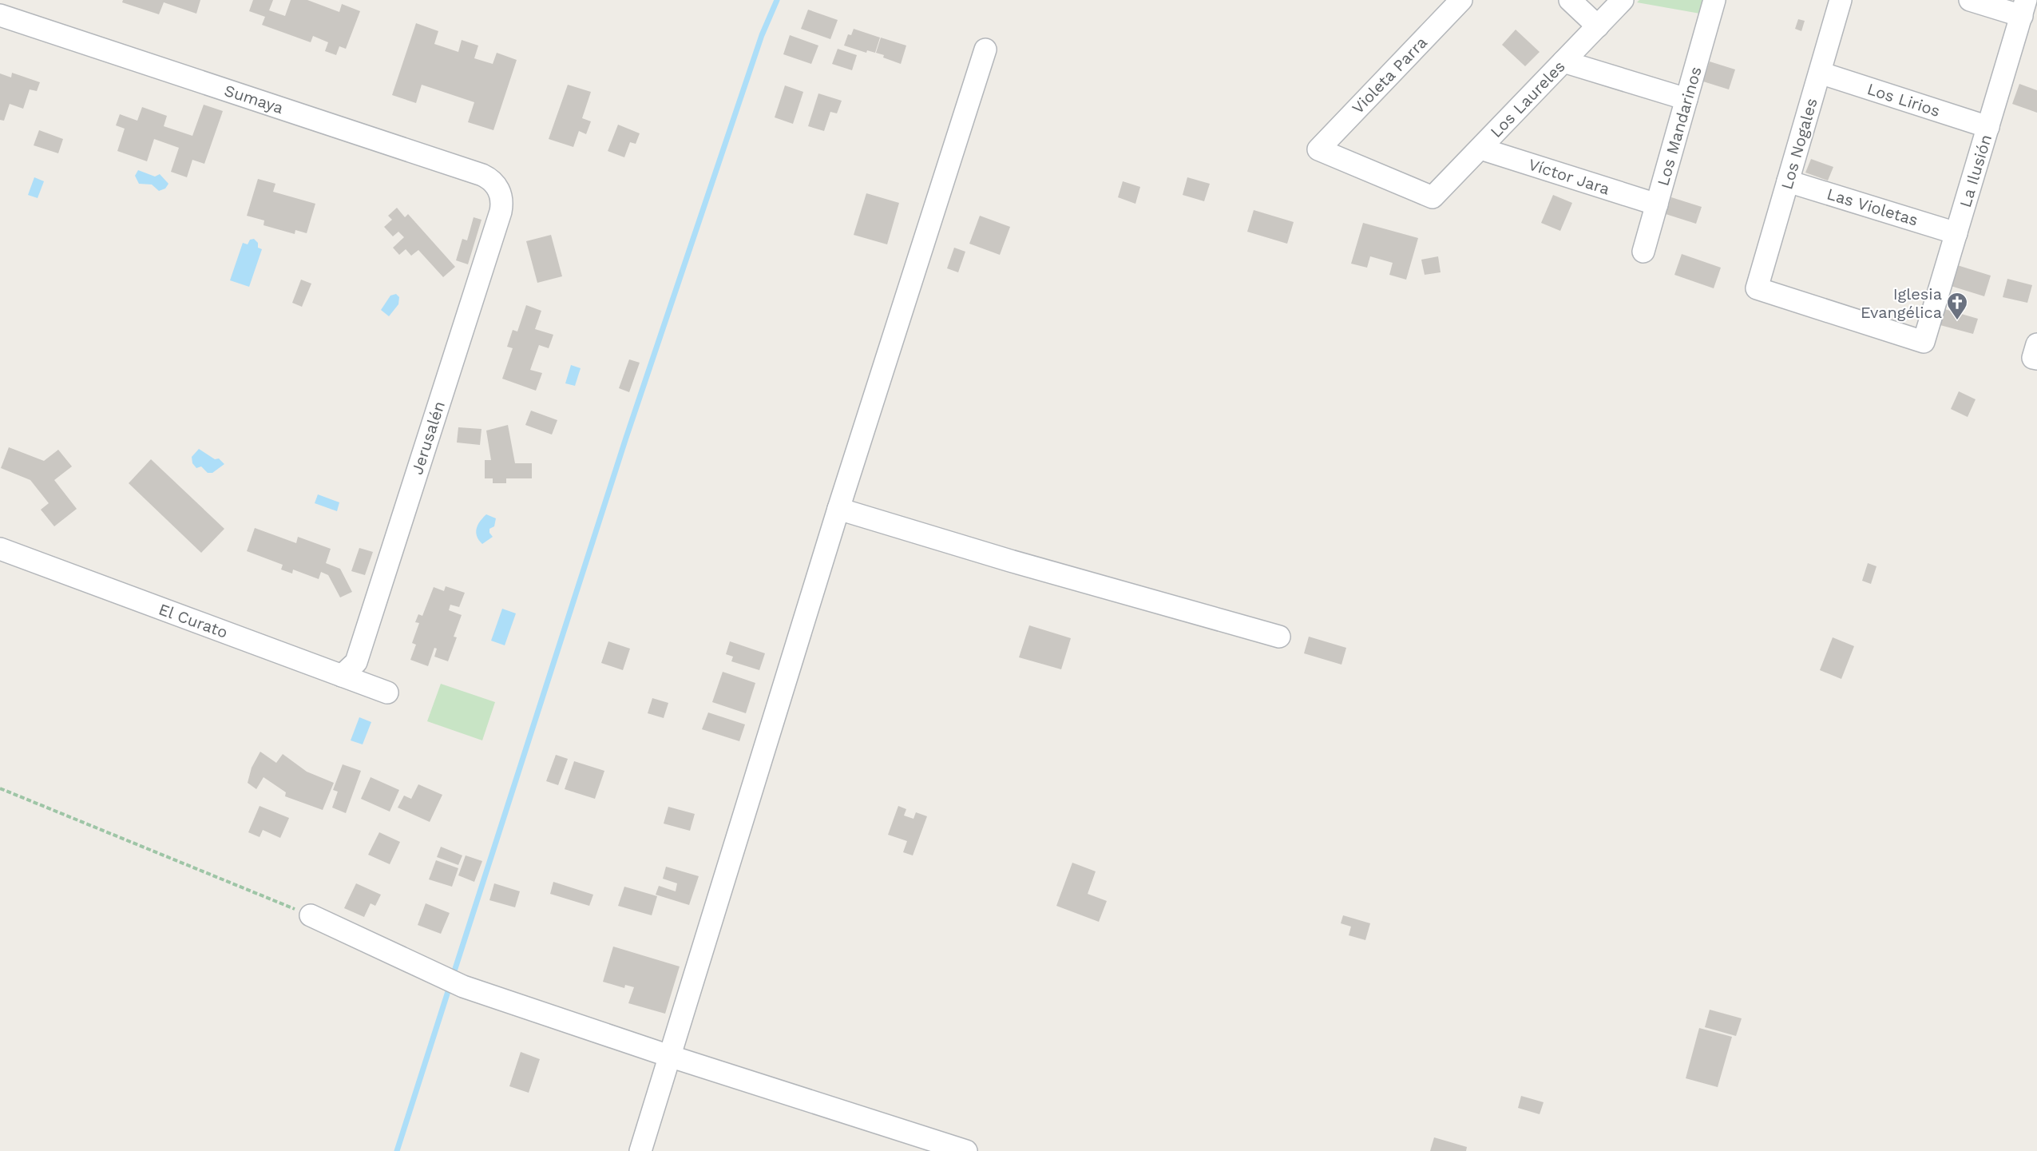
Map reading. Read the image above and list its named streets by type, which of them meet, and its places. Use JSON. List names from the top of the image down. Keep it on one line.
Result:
{"streets":{"street":["Violeta Parra","Sumaya","Los Laureles","Los Lirios","Los Mandarinos","Los Nogales","La Ilusión","Víctor Jara","Las Violetas","Jerusalén","El Curato"]},"crossings":[["Violeta Parra","Los Laureles"],["Sumaya","Jerusalén"],["Los Laureles","Víctor Jara"],["Los Lirios","Los Nogales"],["Los Lirios","La Ilusión"],["Los Mandarinos","Víctor Jara"],["Los Nogales","La Ilusión"],["Los Nogales","Las Violetas"],["La Ilusión","Las Violetas"],["Jerusalén","El Curato"]],"places":{"church":["Iglesia Evangélica"]}}
